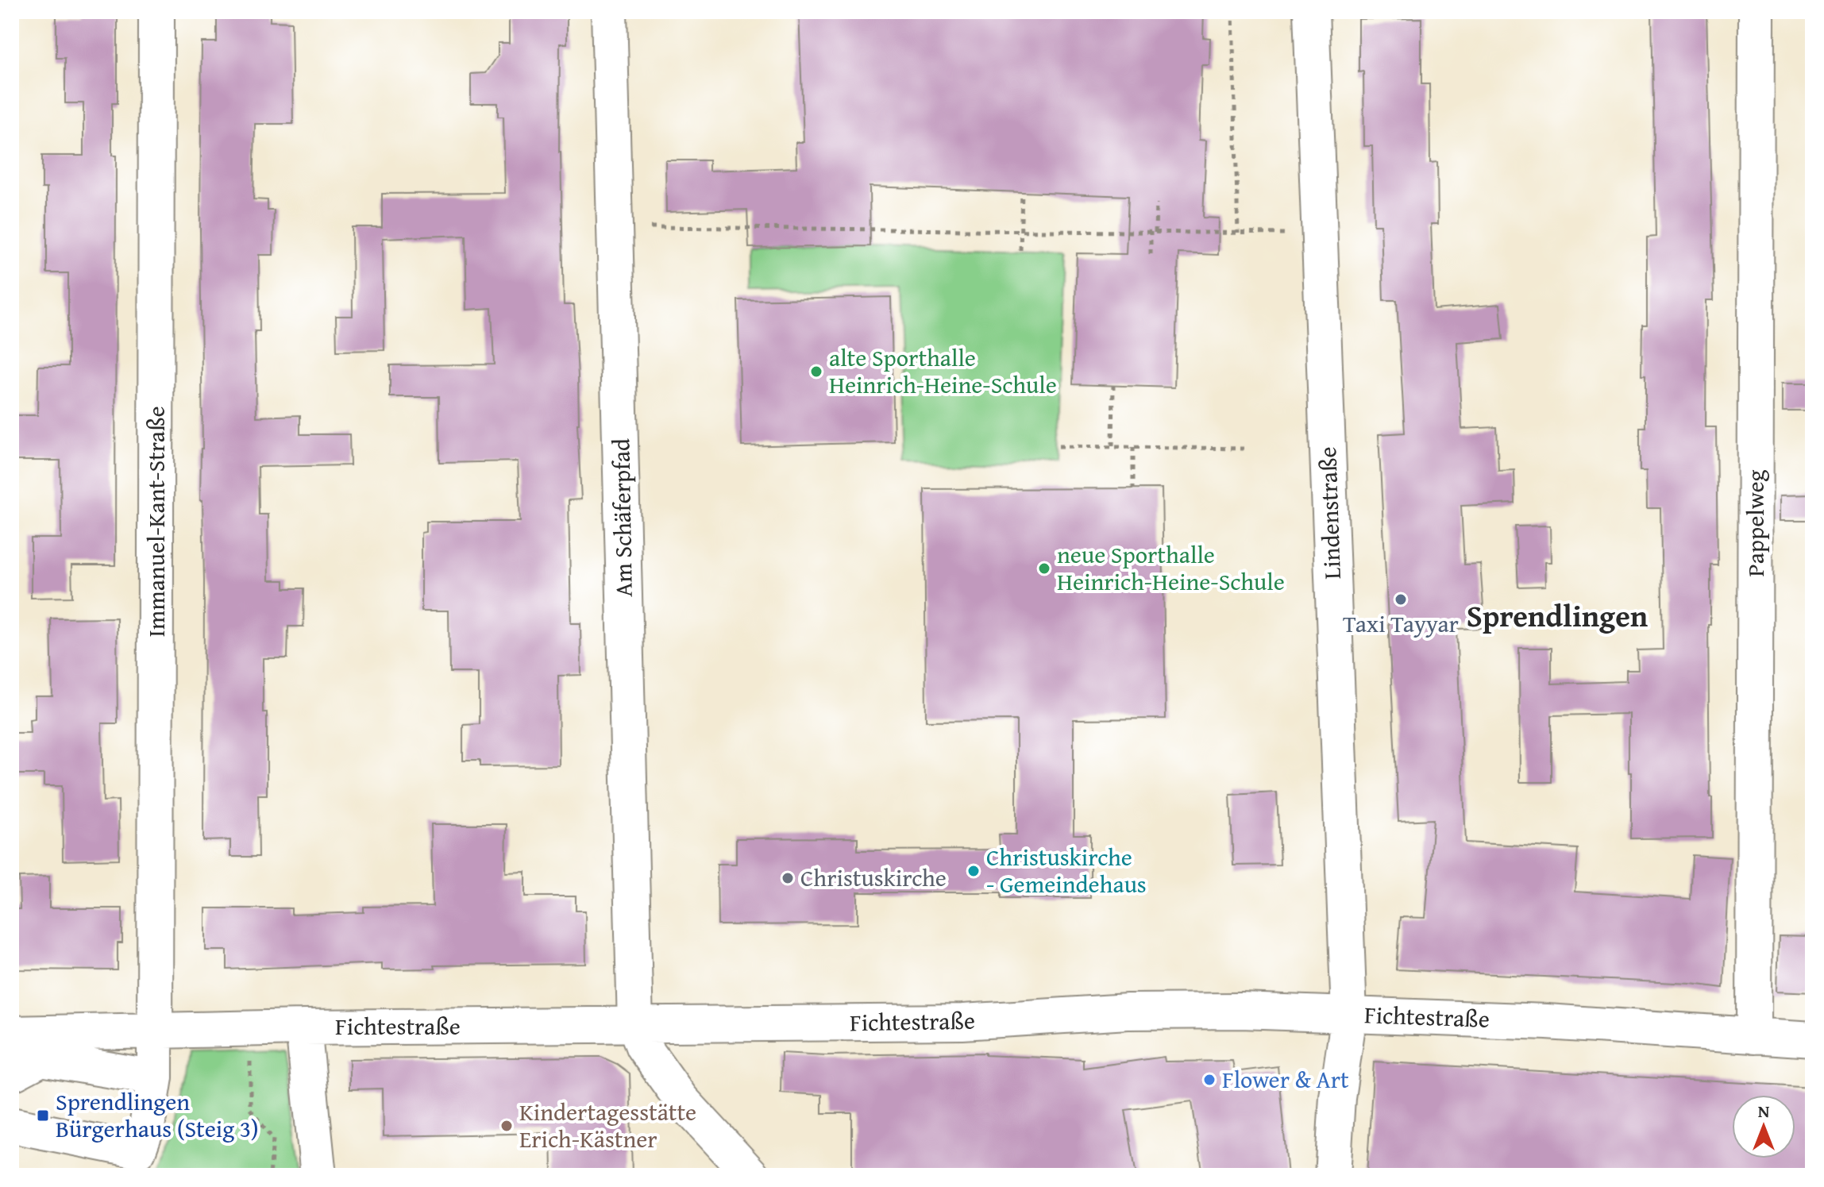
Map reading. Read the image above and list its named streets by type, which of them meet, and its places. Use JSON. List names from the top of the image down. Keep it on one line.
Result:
{"streets":{"street":["Lindenstraße","Am Schäferpfad","Immanuel-Kant-Straße","Pappelweg","Fichtestraße"]},"crossings":[["Lindenstraße","Fichtestraße"],["Am Schäferpfad","Fichtestraße"],["Immanuel-Kant-Straße","Fichtestraße"],["Pappelweg","Fichtestraße"]],"districts":["Sprendlingen"],"places":{"other":["alte Sporthalle Heinrich-Heine-Schule","neue Sporthalle Heinrich-Heine-Schule","Taxi Tayyar","Christuskirche - Gemeindehaus","Christuskirche","Flower & Art","Kindertagesstätte Erich-Kästner"],"transit":["Sprendlingen Bürgerhaus (Steig 3)"]},"north":"top"}
